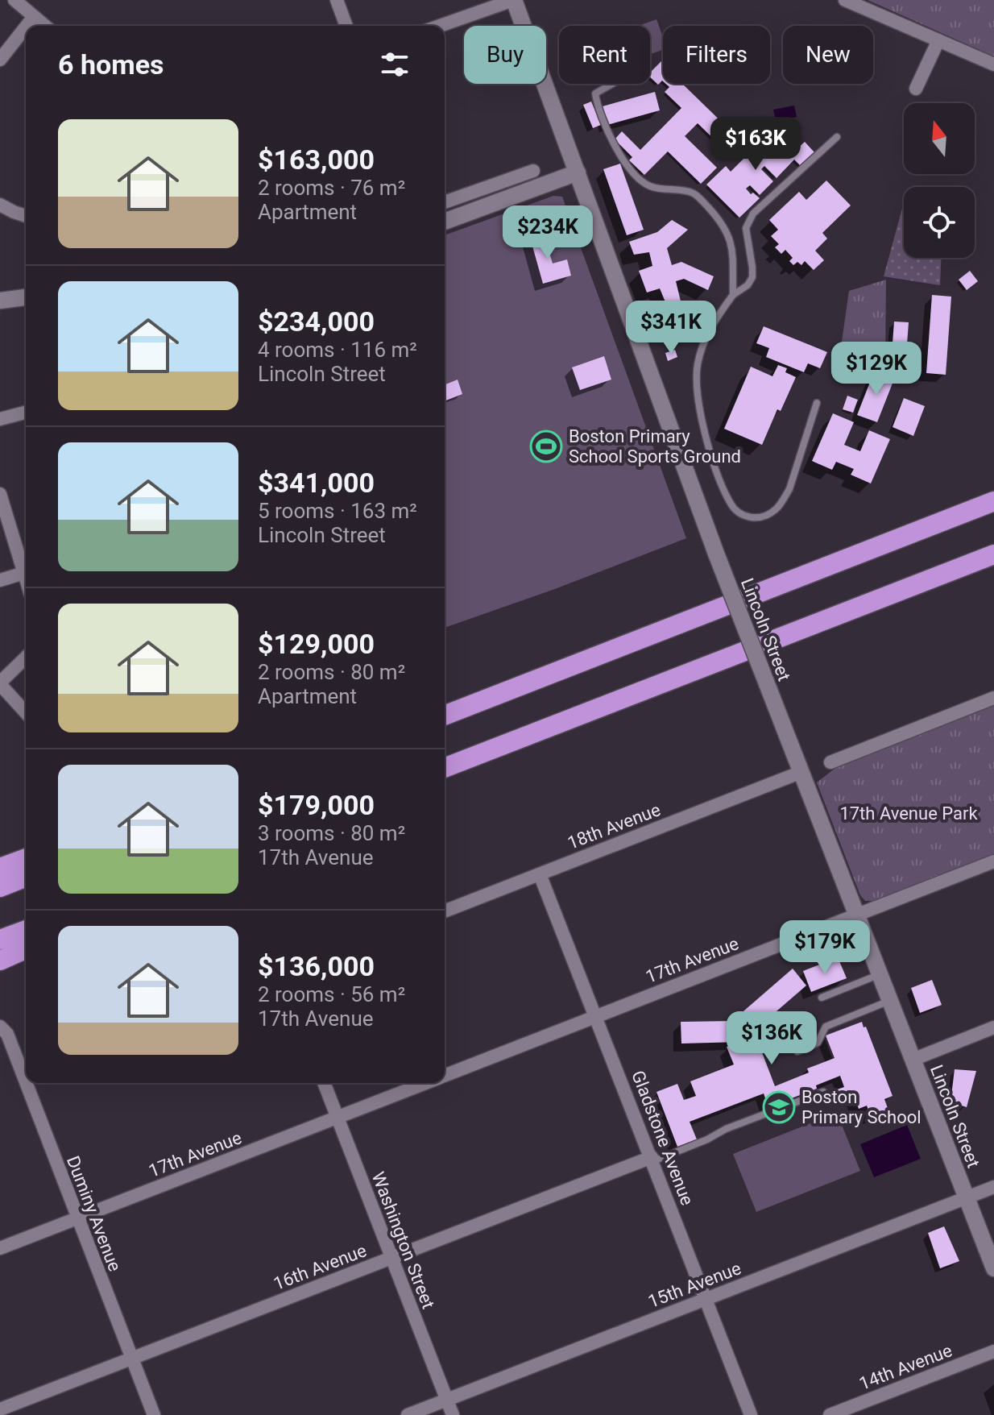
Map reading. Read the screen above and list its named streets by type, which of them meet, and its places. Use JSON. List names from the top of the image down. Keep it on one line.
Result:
{"streets":{"street":["Lincoln Street","18th Avenue","17th Avenue","Gladstone Avenue","Duminy Avenue","Washington Street","16th Avenue","15th Avenue","14th Avenue"]},"crossings":[["Lincoln Street","18th Avenue"],["Lincoln Street","17th Avenue"],["Lincoln Street","15th Avenue"],["18th Avenue","Gladstone Avenue"],["17th Avenue","Gladstone Avenue"],["17th Avenue","Duminy Avenue"],["17th Avenue","Washington Street"],["Gladstone Avenue","16th Avenue"],["Gladstone Avenue","15th Avenue"],["Duminy Avenue","16th Avenue"],["Washington Street","16th Avenue"],["Washington Street","15th Avenue"]],"parks":["17th Avenue Park"],"places":{"sports":["Boston Primary School Sports Ground"],"school or university":["Boston Primary School"]},"north":"top","page":{"chip":["Buy","Rent","Filters","New"],"heading":"6 homes","list":[{"name":"$163,000","note":"2 rooms · 76 m² · Apartment"},{"name":"$234,000","note":"4 rooms · 116 m² · Lincoln Street"},{"name":"$341,000","note":"5 rooms · 163 m² · Lincoln Street"},{"name":"$129,000","note":"2 rooms · 80 m² · Apartment"},{"name":"$179,000","note":"3 rooms · 80 m² · 17th Avenue"},{"name":"$136,000","note":"2 rooms · 56 m² · 17th Avenue"}],"price":["$163K","$234K","$341K","$129K","$179K","$136K"]}}
